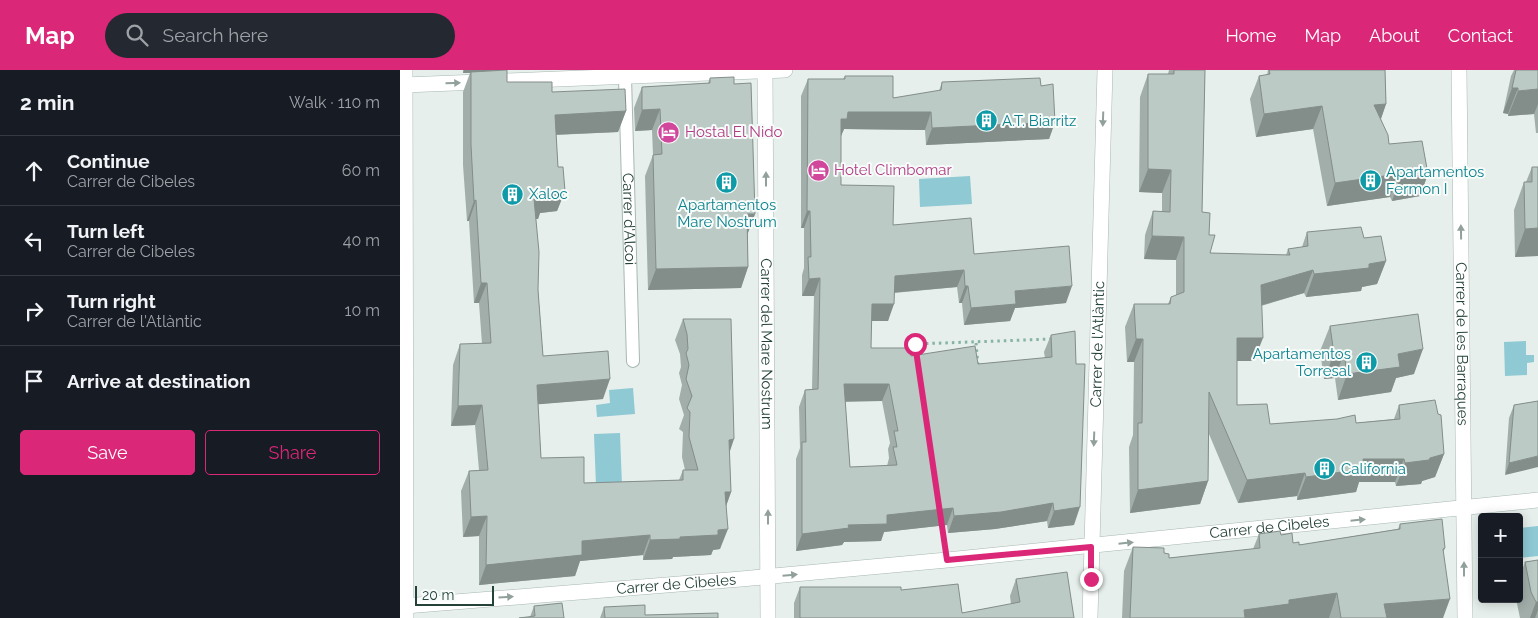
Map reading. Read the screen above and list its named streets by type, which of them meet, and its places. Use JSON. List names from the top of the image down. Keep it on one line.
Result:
{"streets":{"street":["Carrer del Mare Nostrum","Carrer de l'Atlàntic","Carrer de les Barraques","Carrer de Cibeles"],"lane":["Carrer d'Alcoi"]},"crossings":[["Carrer del Mare Nostrum","Carrer de Cibeles"],["Carrer de l'Atlàntic","Carrer de Cibeles"],["Carrer de les Barraques","Carrer de Cibeles"]],"one_way":["Carrer del Mare Nostrum","Carrer de l'Atlàntic","Carrer de les Barraques","Carrer de Cibeles"],"places":{"building":["A.T. Biarritz","Apartamentos Fermon I","Apartamentos Mare Nostrum","Xaloc","Apartamentos Torresal","California"],"hotel":["Hostal El Nido","Hotel Climbomar"]},"scale_bar":"20 m","page":{"header":"Map","search":"Search here","nav":["Home","Map","About","Contact"],"heading":["2 min","Walk · 110 m"],"list":[["Continue","Carrer de Cibeles","60 m"],["Turn left","Carrer de Cibeles","40 m"],["Turn right","Carrer de l'Atlàntic","10 m"],"Arrive at destination"],"buttons":["Save","Share"],"map_buttons":["+","−"],"scale":"20 m"}}
